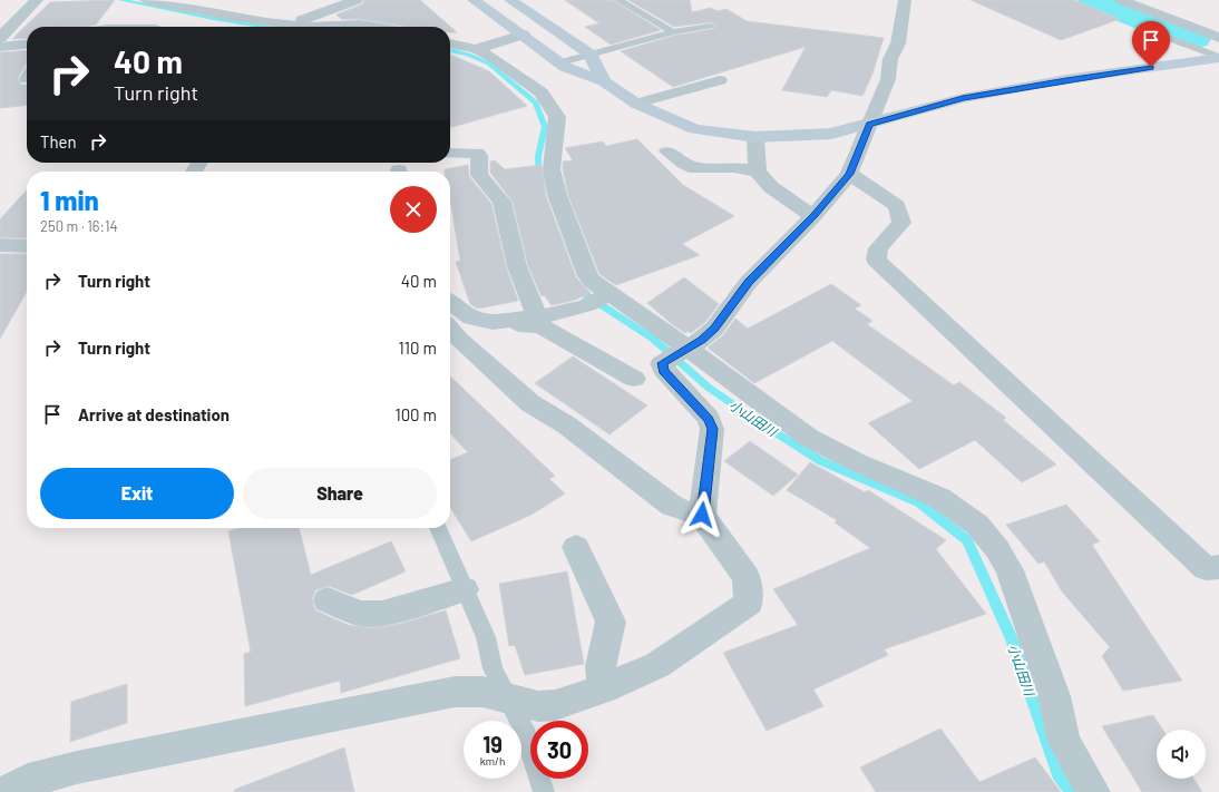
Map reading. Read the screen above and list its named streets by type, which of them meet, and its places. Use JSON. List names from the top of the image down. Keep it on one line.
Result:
{"water":["小山田川"],"page":{"turn":["40 m","Turn right"],"then":"Then","heading":["1 min","250 m · 16:14"],"list":[{"name":"Turn right","value":"40 m"},{"name":"Turn right","value":"110 m"},{"name":"Arrive at destination","value":"100 m"}],"buttons":["Exit","Share"],"speed":"19 km/h","limit":"30"}}
